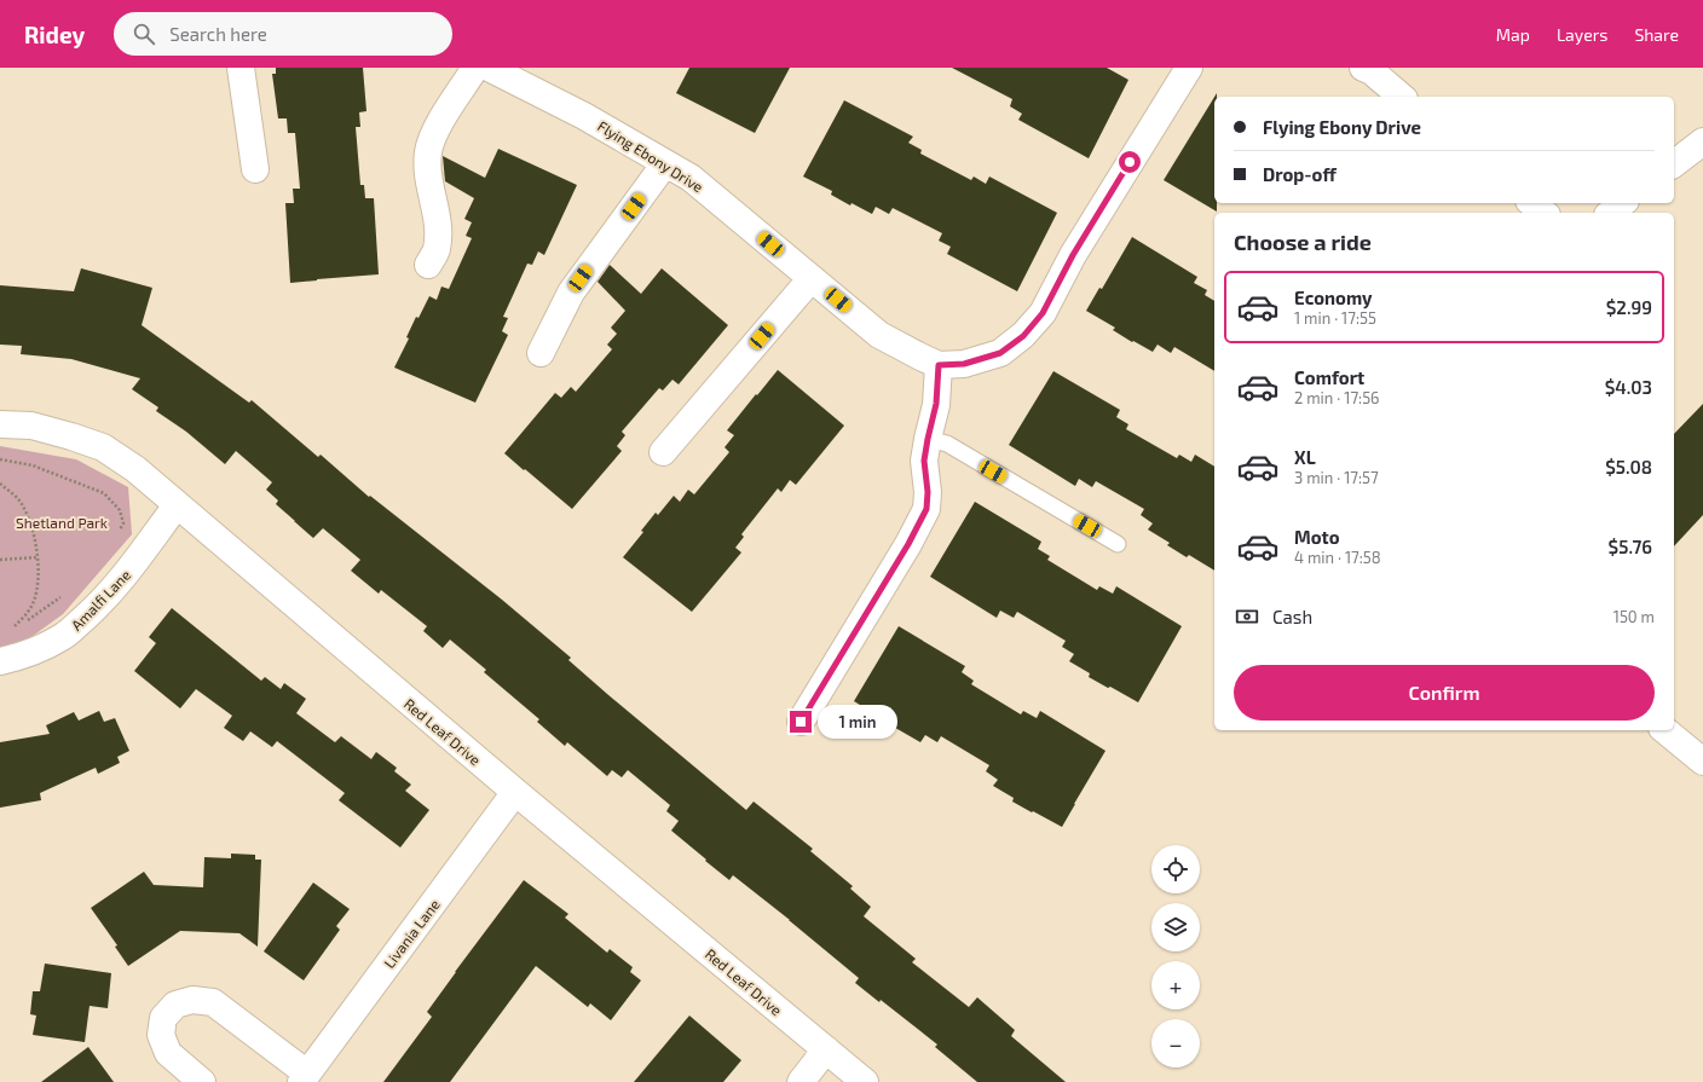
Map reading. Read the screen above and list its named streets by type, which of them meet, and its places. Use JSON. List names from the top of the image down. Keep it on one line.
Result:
{"streets":{"street":["Flying Ebony Drive","Amalfi Lane","Red Leaf Drive","Livania Lane"]},"crossings":[["Amalfi Lane","Red Leaf Drive"],["Red Leaf Drive","Livania Lane"]],"parks":["Shetland Park"],"page":{"header":"Ridey","search":"Search here","nav":["Map","Layers","Share"],"banner":["Flying Ebony Drive","Drop-off"],"heading":"Choose a ride","list":[{"name":"Economy","note":"1 min · 17:55","value":"$2.99"},{"name":"Comfort","note":"2 min · 17:56","value":"$4.03"},{"name":"XL","note":"3 min · 17:57","value":"$5.08"},{"name":"Moto","note":"4 min · 17:58","value":"$5.76"}],"pay":["Cash","150 m"],"buttons":"Confirm","bubble":"1 min","map_buttons":["+","−"]}}
